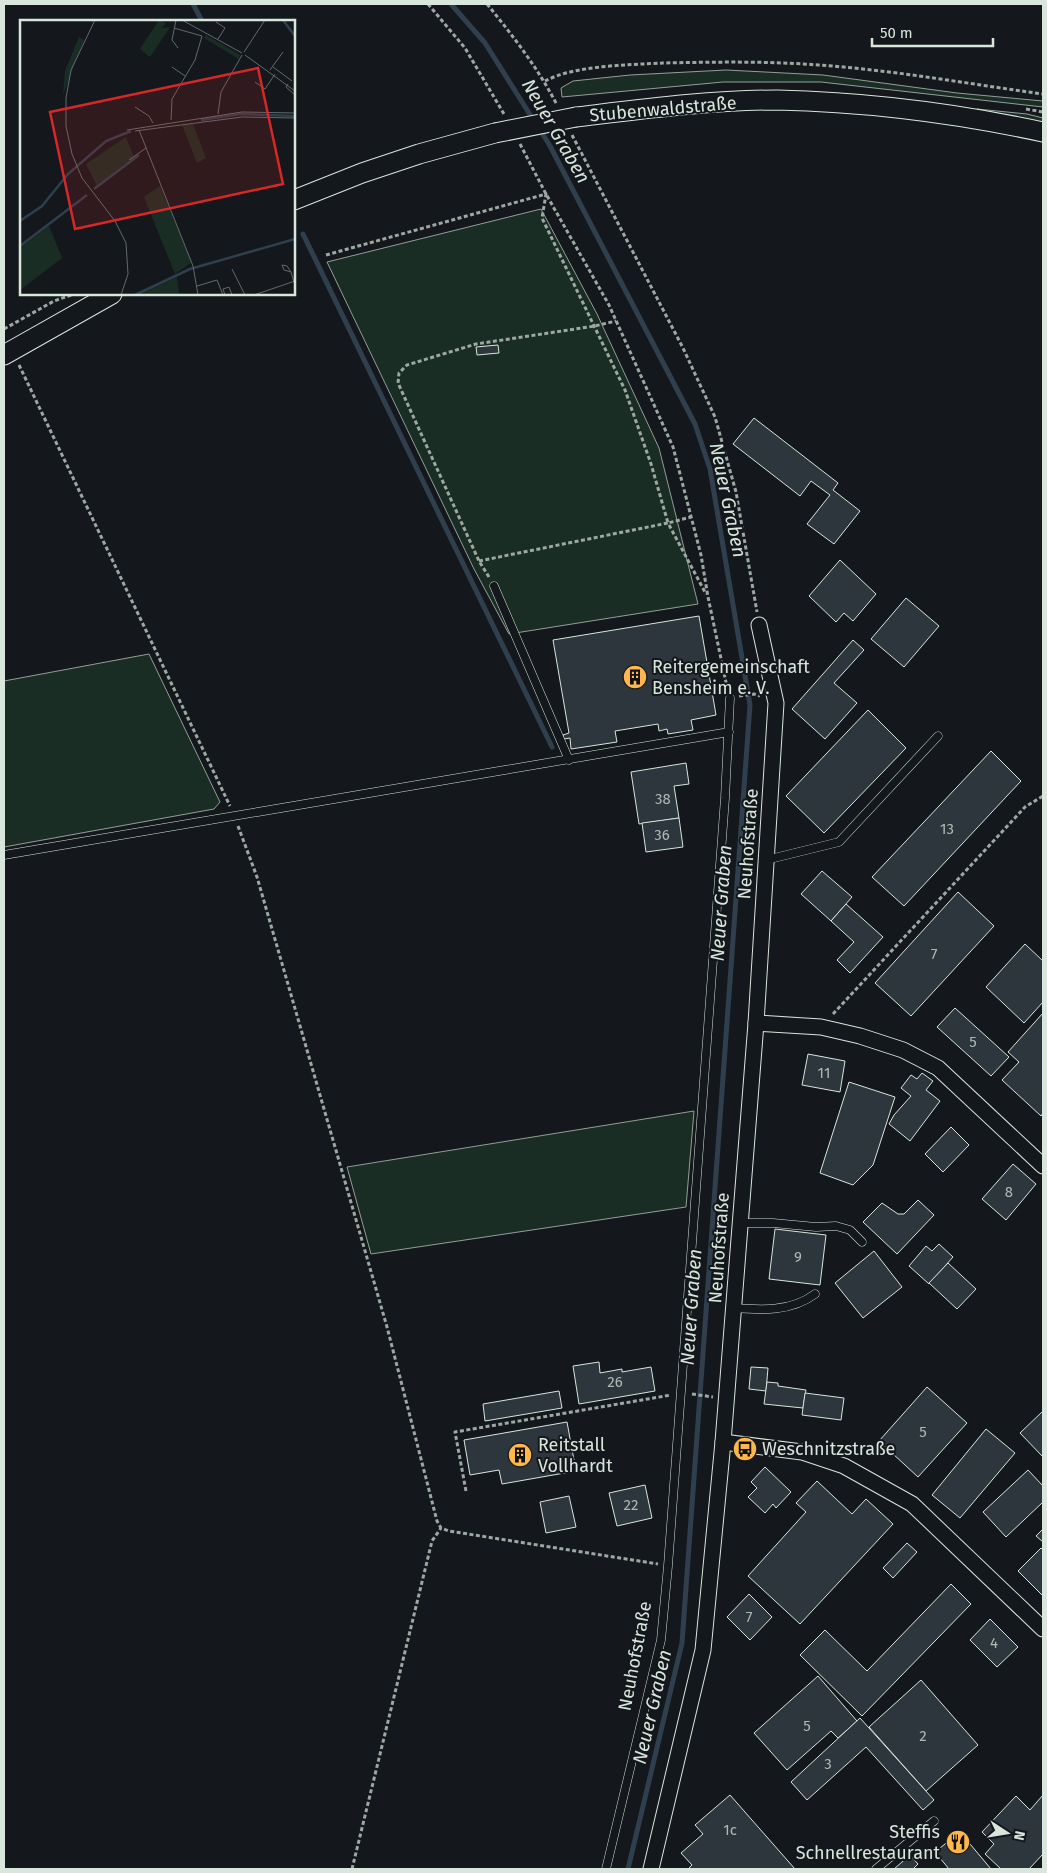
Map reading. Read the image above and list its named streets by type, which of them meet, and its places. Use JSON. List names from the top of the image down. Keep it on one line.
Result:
{"streets":{"street":["Stubenwaldstraße","Neuhofstraße"]},"water":["Neuer Graben"],"places":{"building":["Reitergemeinschaft Bensheim e. V.","Reitstall Vollhardt"],"bus stop":["Weschnitzstraße"],"restaurant":["Steffis Schnellrestaurant"]},"house_numbers":["38","13","36","7","5","11","8","9","26","5","22","7","4","5","2","3","1c"],"scale_bar":"50 m","north":"right"}
